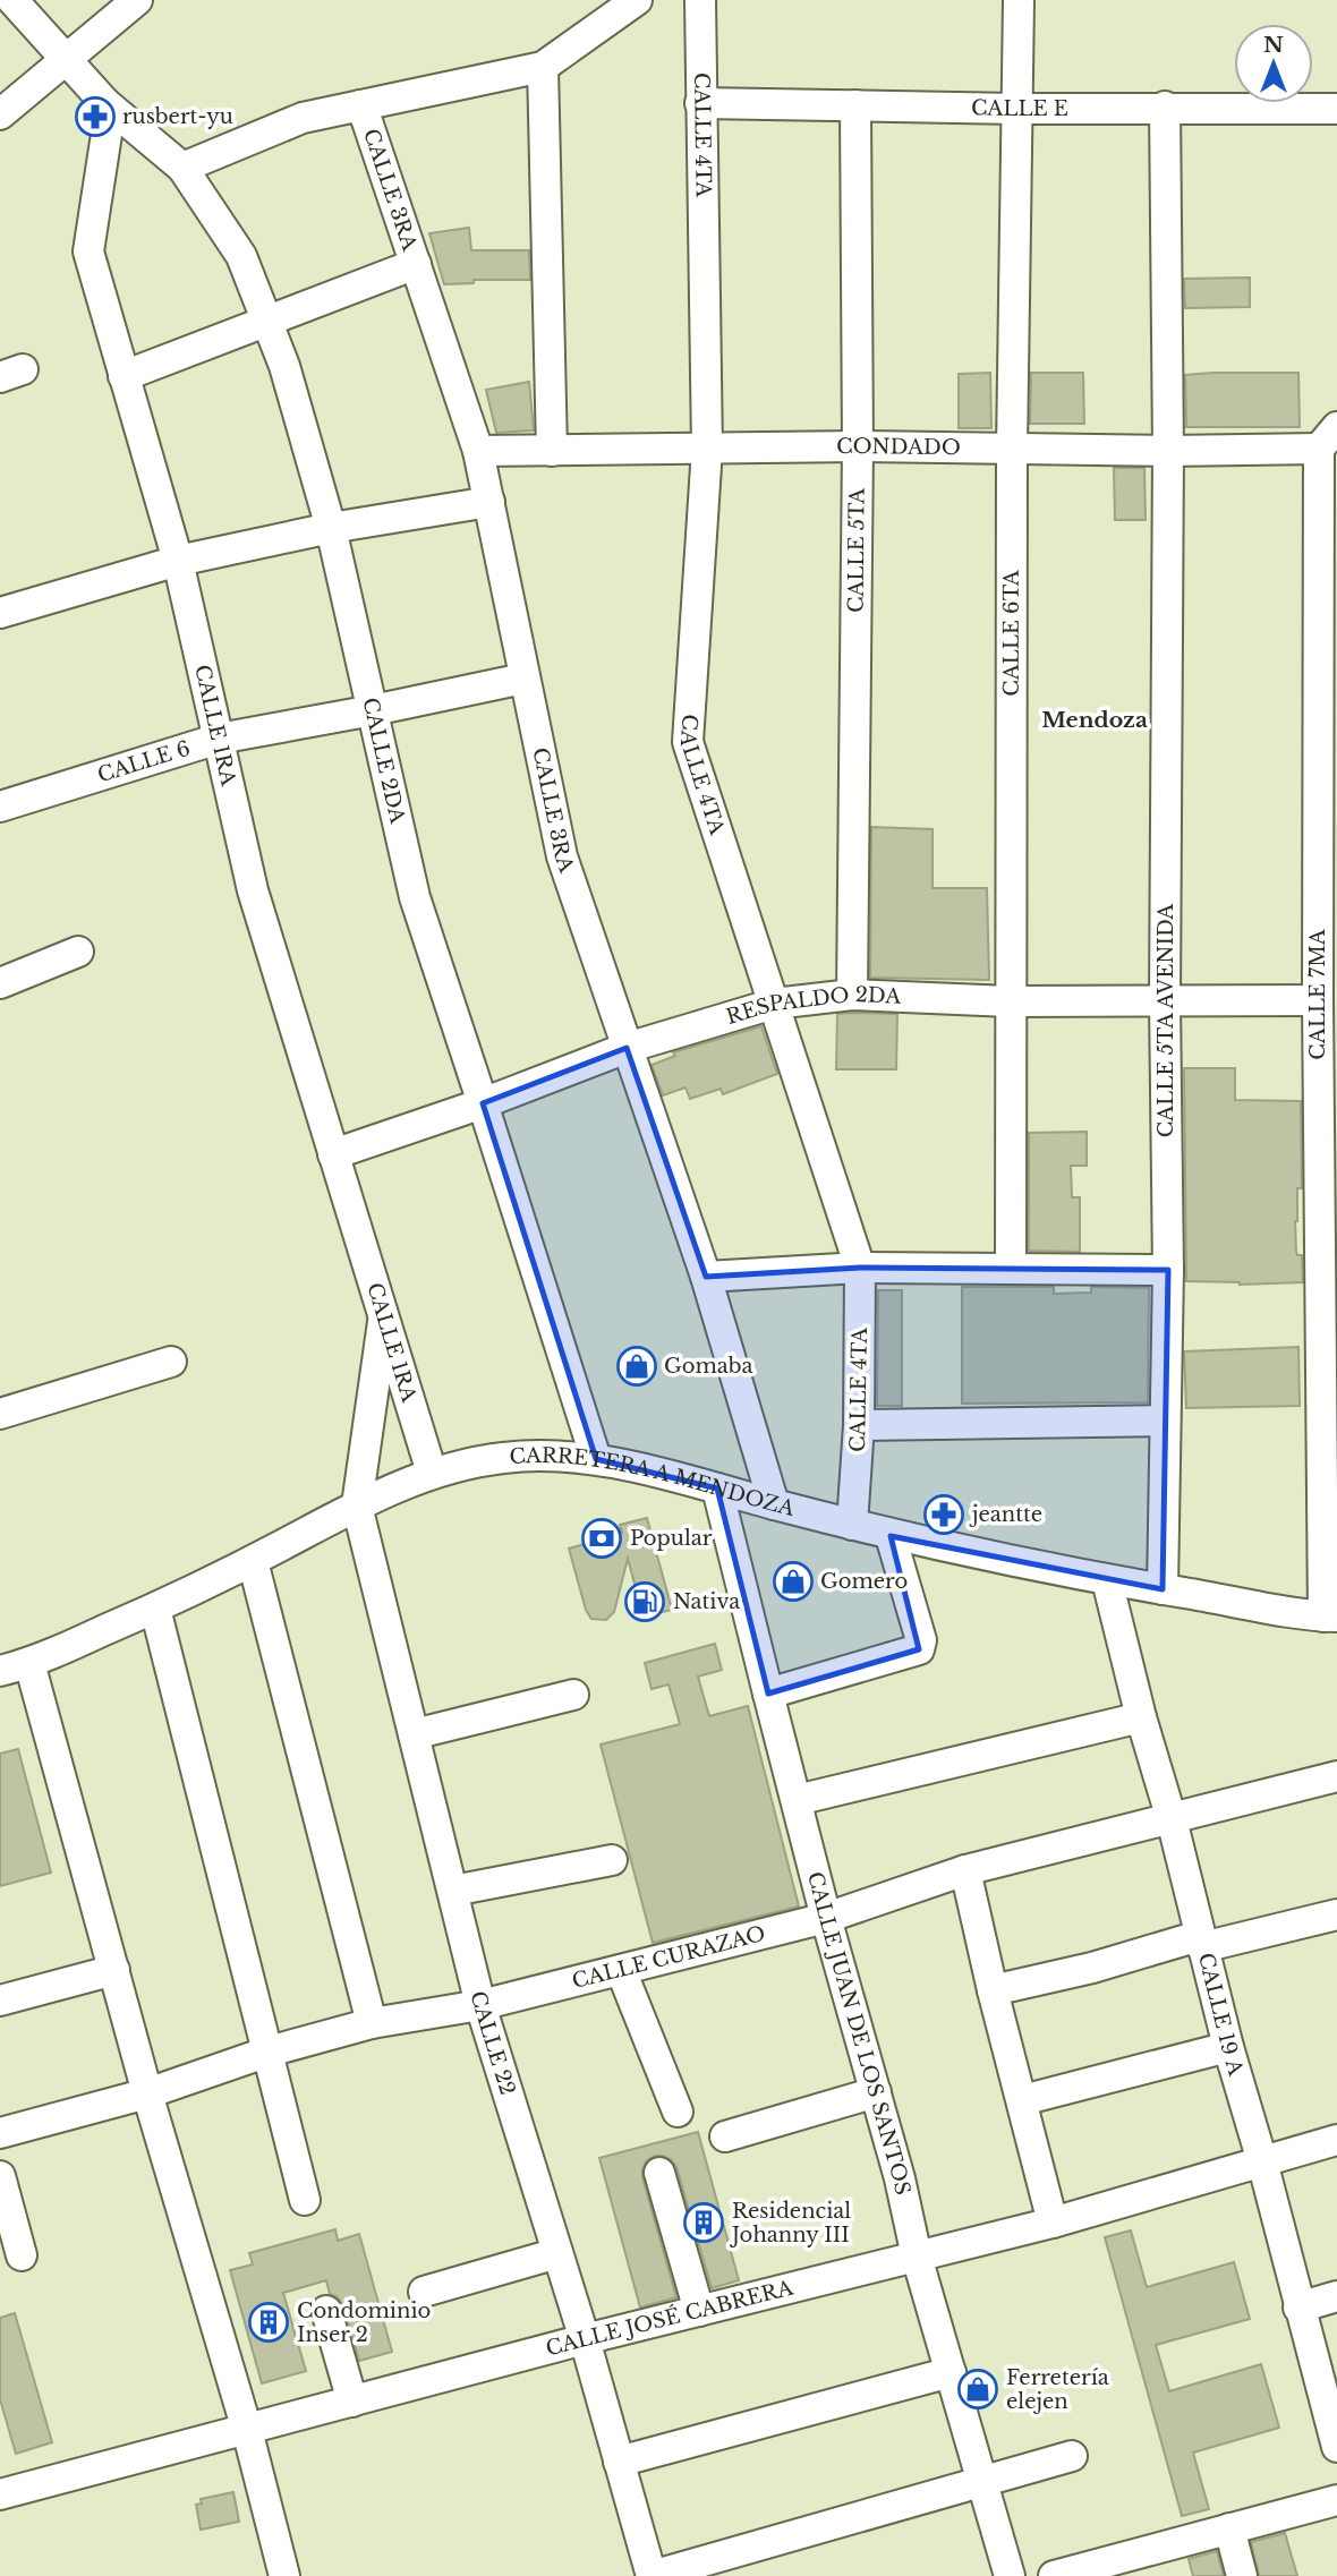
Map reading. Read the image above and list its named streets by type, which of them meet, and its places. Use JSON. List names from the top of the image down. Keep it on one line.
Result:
{"streets":{"street":["CALLE E","CALLE 4TA","CALLE 3RA","CONDADO","CALLE 5TA","CALLE 6TA","CALLE 1RA","CALLE 2DA","CALLE 6","CALLE 7MA","RESPALDO 2DA","CALLE 5TA AVENIDA","CARRETERA A MENDOZA","CALLE CURAZAO","CALLE 19 A","CALLE JUAN DE LOS SANTOS","CALLE 22","CALLE JOSÉ CABRERA"]},"crossings":[["CALLE E","CALLE 4TA"],["CALLE E","CALLE 5TA"],["CALLE E","CALLE 6TA"],["CALLE E","CALLE 5TA AVENIDA"],["CALLE 4TA","CONDADO"],["CALLE 4TA","RESPALDO 2DA"],["CALLE 4TA","CARRETERA A MENDOZA"],["CALLE 3RA","CONDADO"],["CALLE 3RA","CALLE 6"],["CALLE 3RA","RESPALDO 2DA"],["CALLE 3RA","CARRETERA A MENDOZA"],["CONDADO","CALLE 5TA"],["CONDADO","CALLE 6TA"],["CONDADO","CALLE 7MA"],["CONDADO","CALLE 5TA AVENIDA"],["CALLE 5TA","RESPALDO 2DA"],["CALLE 6TA","RESPALDO 2DA"],["CALLE 1RA","CALLE 2DA"],["CALLE 1RA","CALLE 6"],["CALLE 1RA","RESPALDO 2DA"],["CALLE 1RA","CARRETERA A MENDOZA"],["CALLE 2DA","CALLE 6"],["CALLE 2DA","RESPALDO 2DA"],["CALLE 2DA","CARRETERA A MENDOZA"],["CALLE 7MA","RESPALDO 2DA"],["CALLE 7MA","CARRETERA A MENDOZA"],["RESPALDO 2DA","CALLE 5TA AVENIDA"],["CALLE 5TA AVENIDA","CARRETERA A MENDOZA"],["CARRETERA A MENDOZA","CALLE 19 A"],["CARRETERA A MENDOZA","CALLE JUAN DE LOS SANTOS"],["CARRETERA A MENDOZA","CALLE 22"],["CALLE CURAZAO","CALLE 19 A"],["CALLE CURAZAO","CALLE JUAN DE LOS SANTOS"],["CALLE CURAZAO","CALLE 22"],["CALLE 19 A","CALLE JOSÉ CABRERA"],["CALLE JUAN DE LOS SANTOS","CALLE JOSÉ CABRERA"],["CALLE 22","CALLE JOSÉ CABRERA"]],"districts":["Mendoza"],"places":{"pharmacy":["rusbert-yu","jeantte"],"shop":["Gomaba","Gomero","Ferretería elejen"],"bank":["Popular"],"fuel station":["Nativa"],"building":["Residencial Johanny III","Condominio Inser 2"]},"north":"top"}
